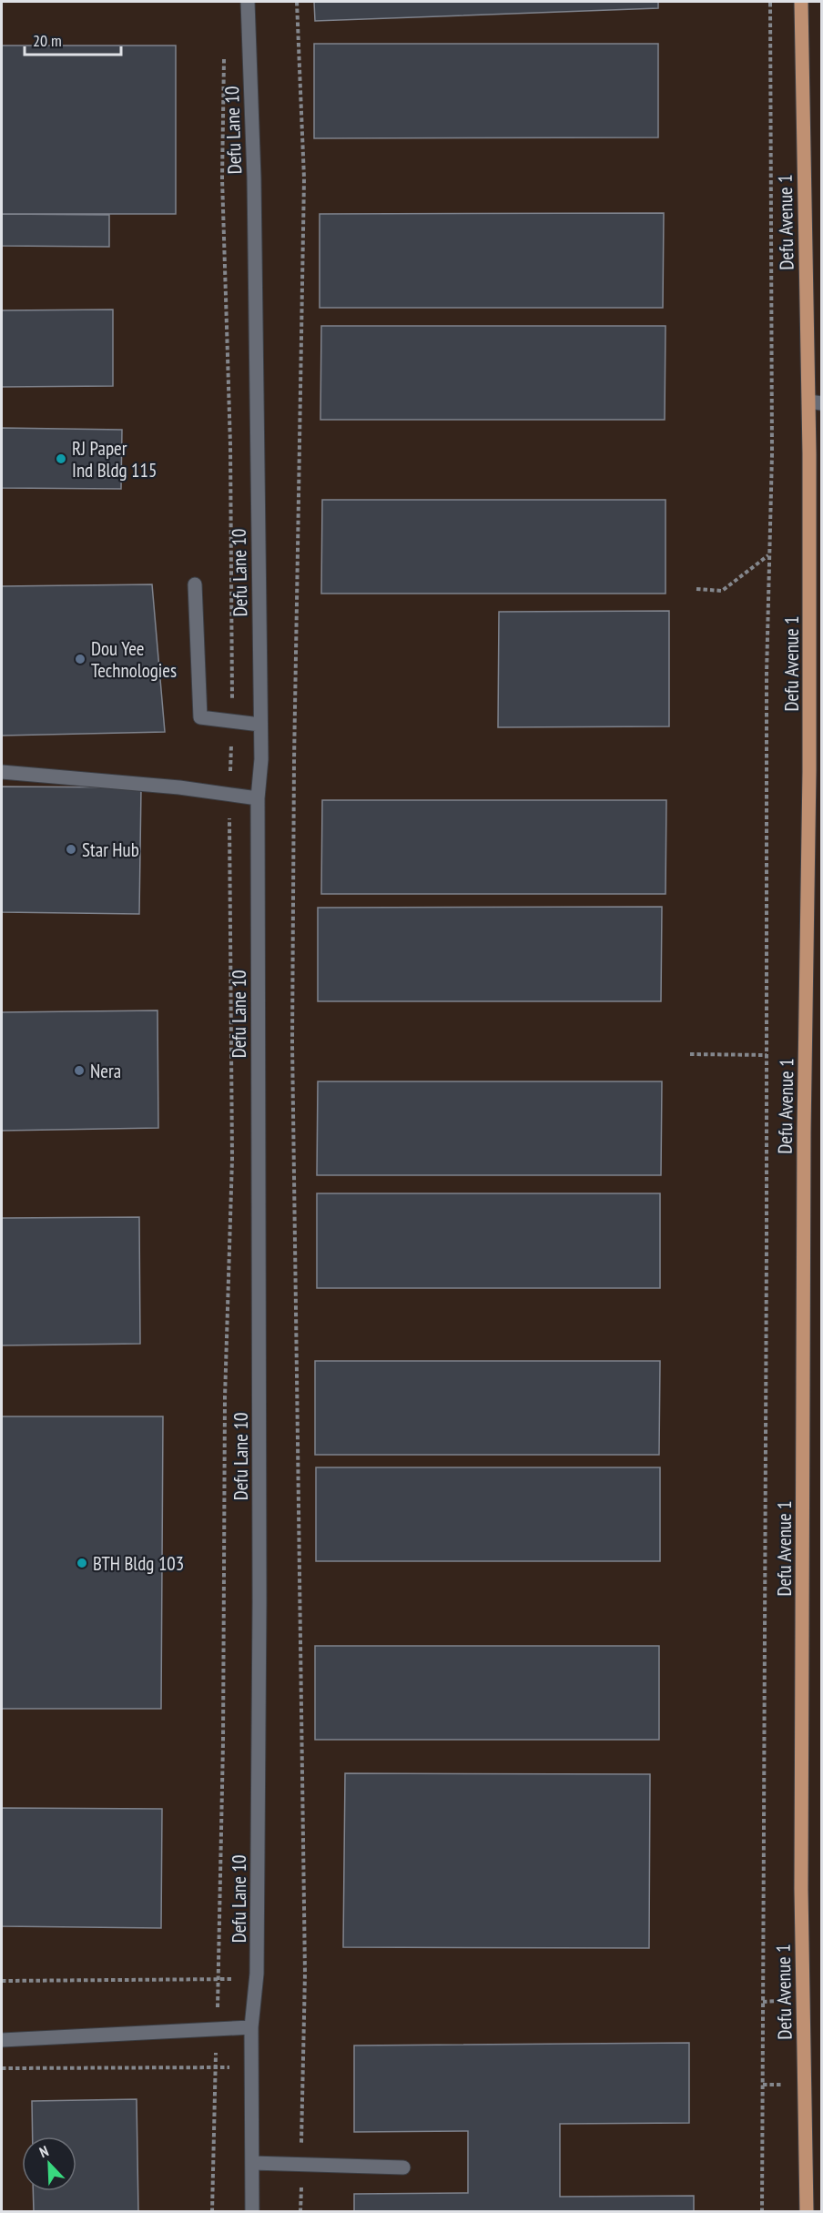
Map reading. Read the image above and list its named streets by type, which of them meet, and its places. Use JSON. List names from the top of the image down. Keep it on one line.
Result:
{"streets":{"main road":["Defu Avenue 1"],"lane":["Defu Lane 10"]},"places":["RJ Paper Ind Bldg 115","Dou Yee Technologies","Star Hub","Nera","BTH Bldg 103"],"scale_bar":"20 m","north":"top left"}
